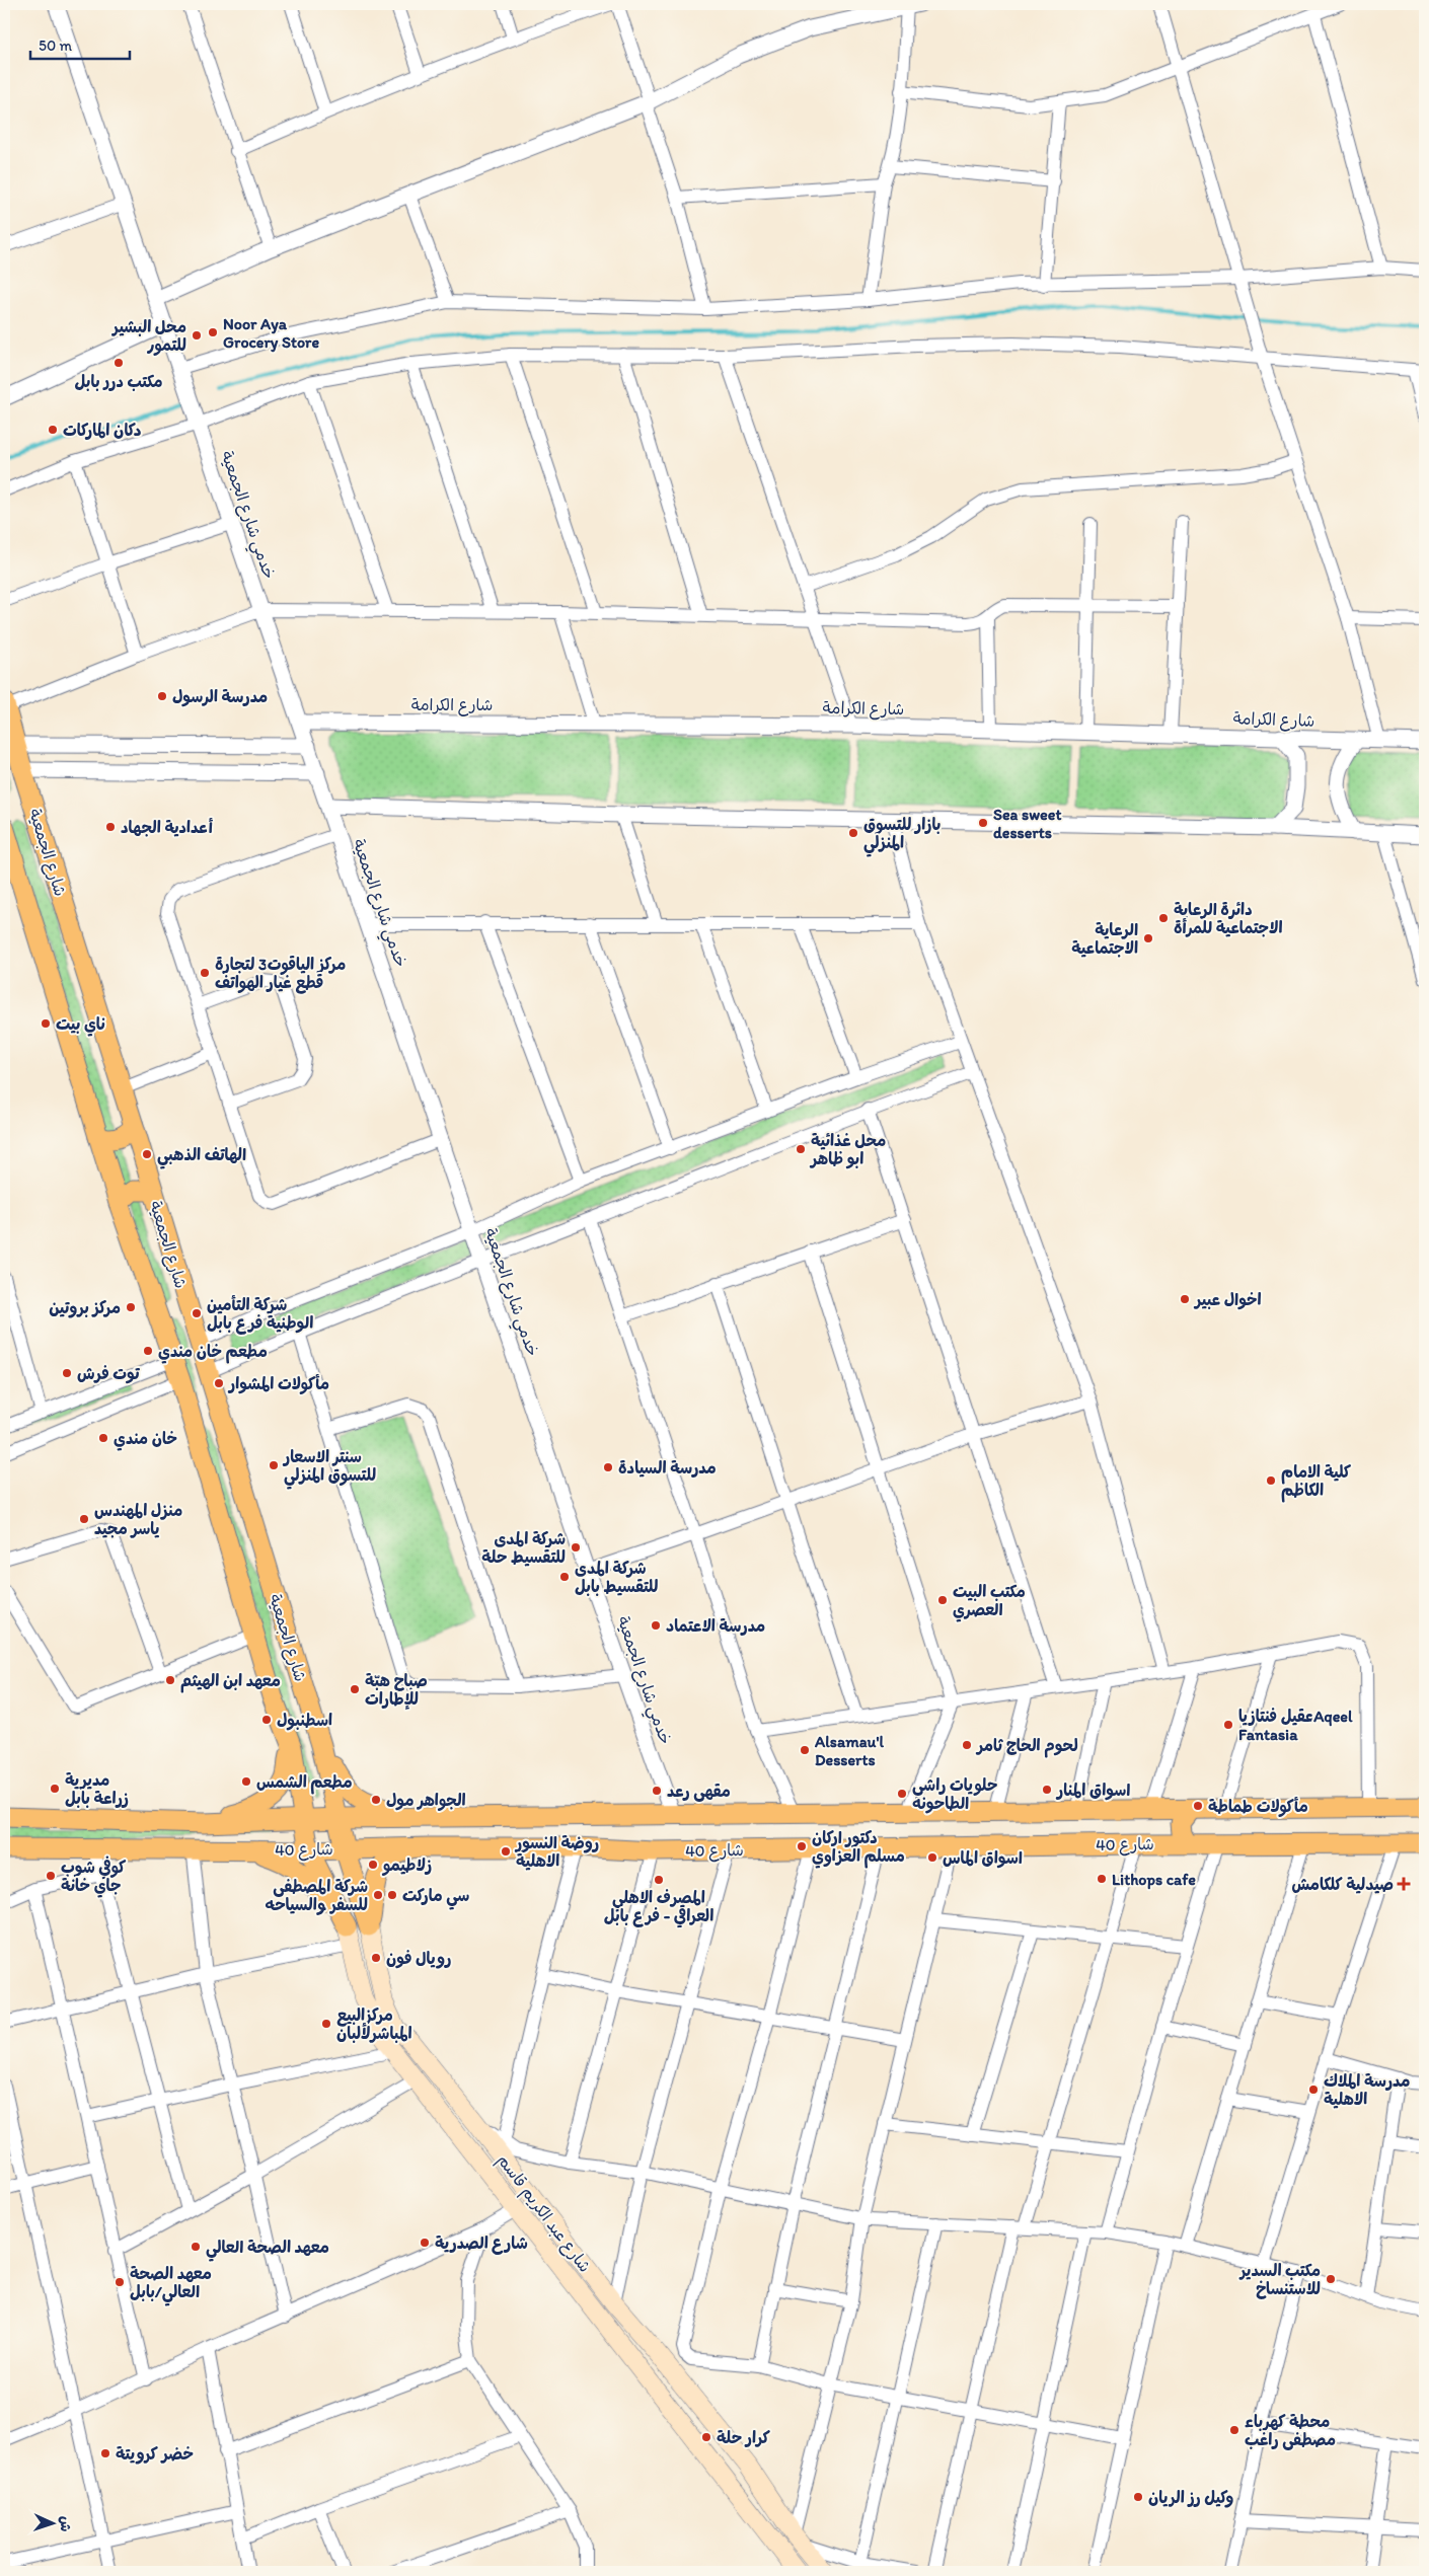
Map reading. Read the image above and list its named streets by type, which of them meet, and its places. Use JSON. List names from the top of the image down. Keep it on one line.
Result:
{"streets":{"main road":["شارع الجمعية","شارع 40","شارع عبد الكريم قاسم"],"street":["خدمي شارع الجمعية","شارع الكرامة"]},"crossings":[["خدمي شارع الجمعية","شارع الكرامة"],["خدمي شارع الجمعية","شارع 40"],["شارع الجمعية","شارع 40"],["شارع الجمعية","شارع عبد الكريم قاسم"],["شارع 40","شارع عبد الكريم قاسم"]],"places":{"other":["Noor Aya Grocery Store","محل البشير للتمور","مكتب درر بابل","دكان الماركات","مدرسة الرسول","Sea sweet desserts","أعدادية الجهاد","بازار للتسوق المنزلي","دائرة الرعاية الاجتماعية للمرأة","الرعاية الاجتماعية","مركز الياقوت3 لتجارة قطع غيار الهواتف","ناي بيت","محل غذائية ابو ظاهر","الهاتف الذهبي","اخوال عبير","مركز بروتين","شركة التأمين الوطنية فرع بابل","مطعم خان مندي","توت فرش","مأكولات المشوار","خان مندي","سنتر الاسعار للتسوق المنزلي","مدرسة السيادة","كلية الامام الكاظم","منزل المهندس ياسر مجيد","شركة المدى للتقسيط حلة","شركة المدى للتقسيط بابل","مكتب البيت العصري","مدرسة الاعتماد","معهد ابن الهيثم","صباح هبّة للإطارات","اسطنبول","عقيل فنتازياAqeel Fantasia","لحوم الحاج ثامر","Alsamau'l Desserts","مطعم الشمس","مديرية زراعة بابل","اسواق المنار","مقهى رعد","حلويات راشي الطاحونه","الجواهر مول","مأكولات طماطة","دكتور اركان مسلم العزاوي","روضة النسور الاهلية","اسواق الماس","زلاطيمو","كوفي شوب جاي خانة","Lithops cafe","المصرف الاهلي العراقي - فرع بابل","شركة المصطفى للسفر والسياحه","سي ماركت","رويال فون","مركزالبيع المباشرلألبان","مدرسة الملاك الاهلية","شارع الصدرية","معهد الصحة العالي","مكتب السدير للاستنساخ","معهد الصحة العالي/بابل","محطة كهرباء مصطفى راغب","كرار حلة","خضر كرويتة","وكيل رز الريان"],"health":["صيدلية كلكامش"]},"scale_bar":"50 m","north":"right"}
